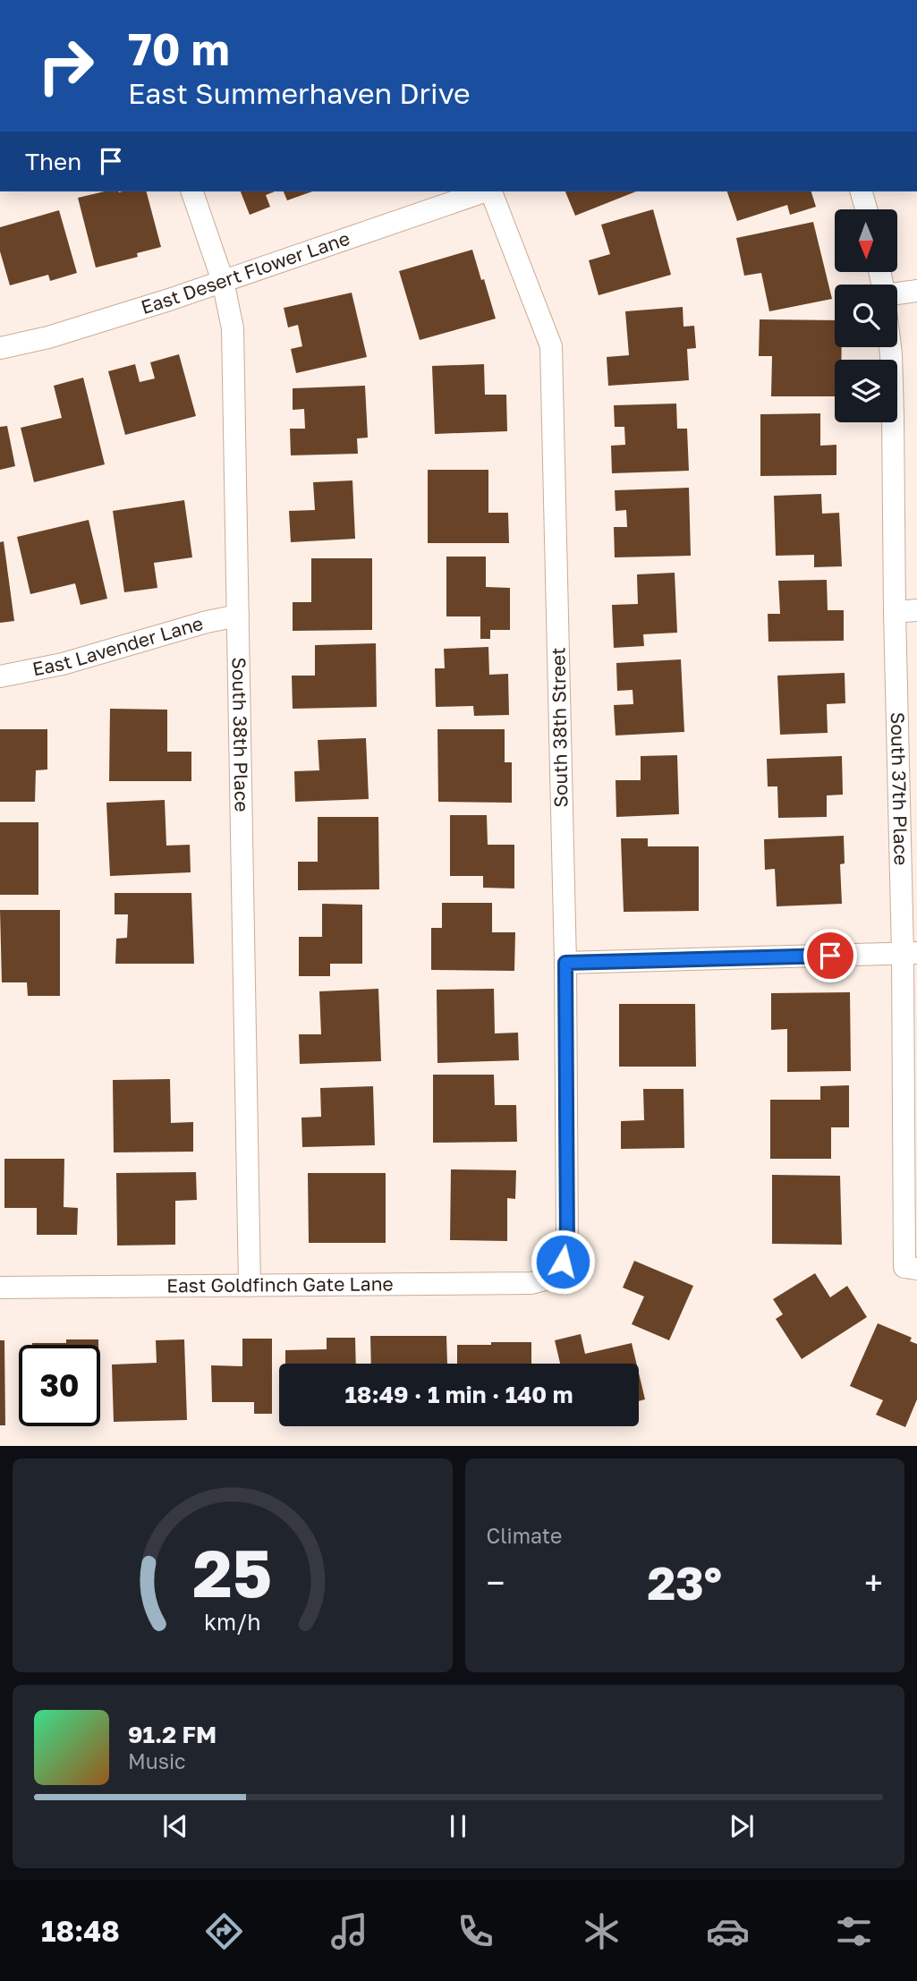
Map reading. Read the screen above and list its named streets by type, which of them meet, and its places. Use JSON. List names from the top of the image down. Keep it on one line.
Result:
{"streets":{"street":["East Desert Flower Lane","East Lavender Lane","South 38th Street","South 38th Place","South 37th Place","East Goldfinch Gate Lane"]},"crossings":[["East Desert Flower Lane","South 38th Place"],["East Lavender Lane","South 38th Place"],["South 38th Street","East Goldfinch Gate Lane"],["South 38th Place","East Goldfinch Gate Lane"]],"north":"bottom","page":{"turn":["70 m","East Summerhaven Drive"],"then":"Then","limit":"30","trip":"18:49 · 1 min · 140 m","tile":"Climate","heat":["−","23°","+"],"song":["91.2 FM","Music"],"tabs":"18:48","gauge":["25","km/h"]}}
